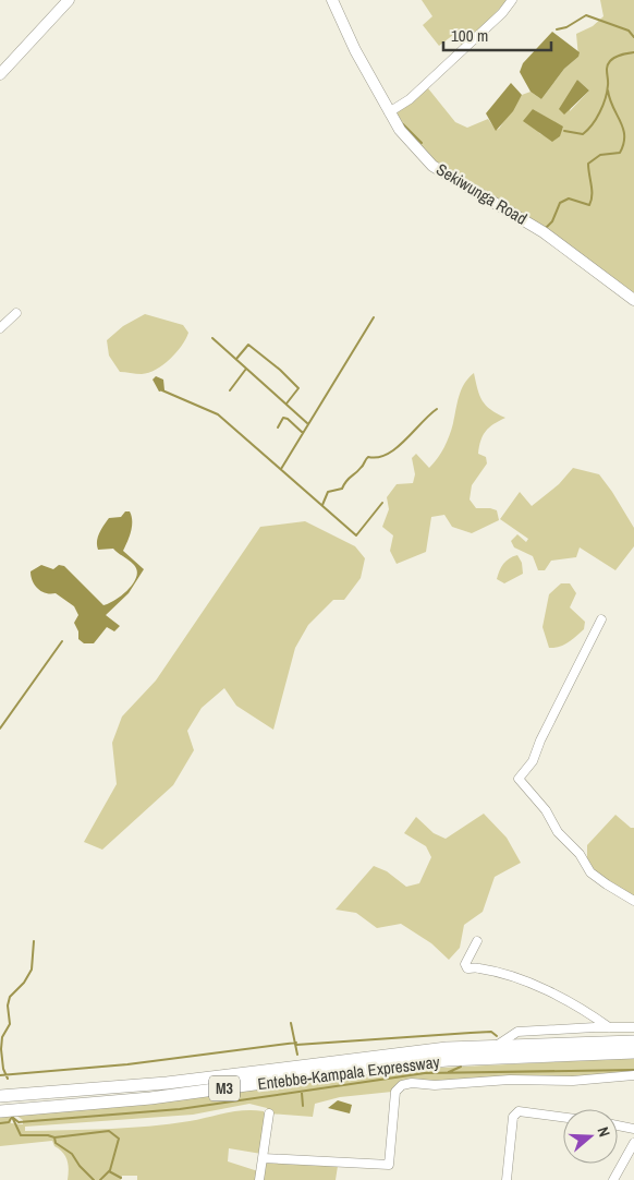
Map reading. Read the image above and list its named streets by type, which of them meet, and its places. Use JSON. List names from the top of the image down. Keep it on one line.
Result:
{"streets":{"highway":["Entebbe-Kampala Expressway","M3"],"main road":["Sekiwunga Road"]},"scale_bar":"100 m","north":"right"}
